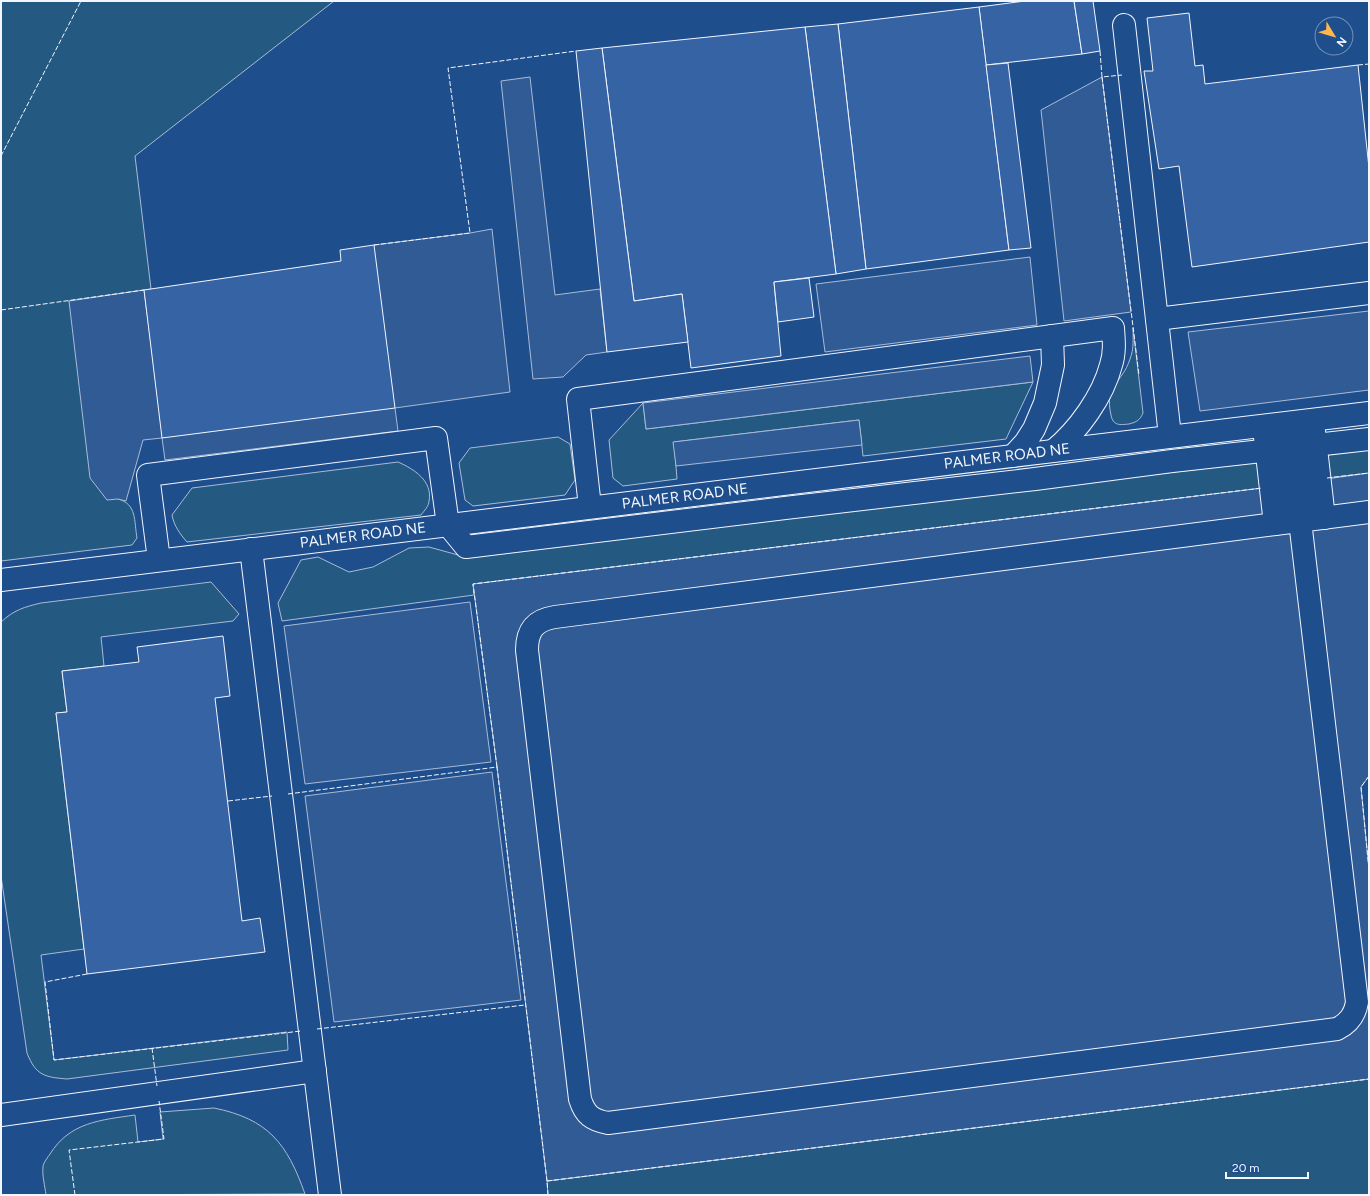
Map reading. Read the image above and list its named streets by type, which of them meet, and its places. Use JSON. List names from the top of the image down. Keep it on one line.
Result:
{"streets":{"street":["PALMER ROAD NE"]},"scale_bar":"20 m","north":"bottom right"}
